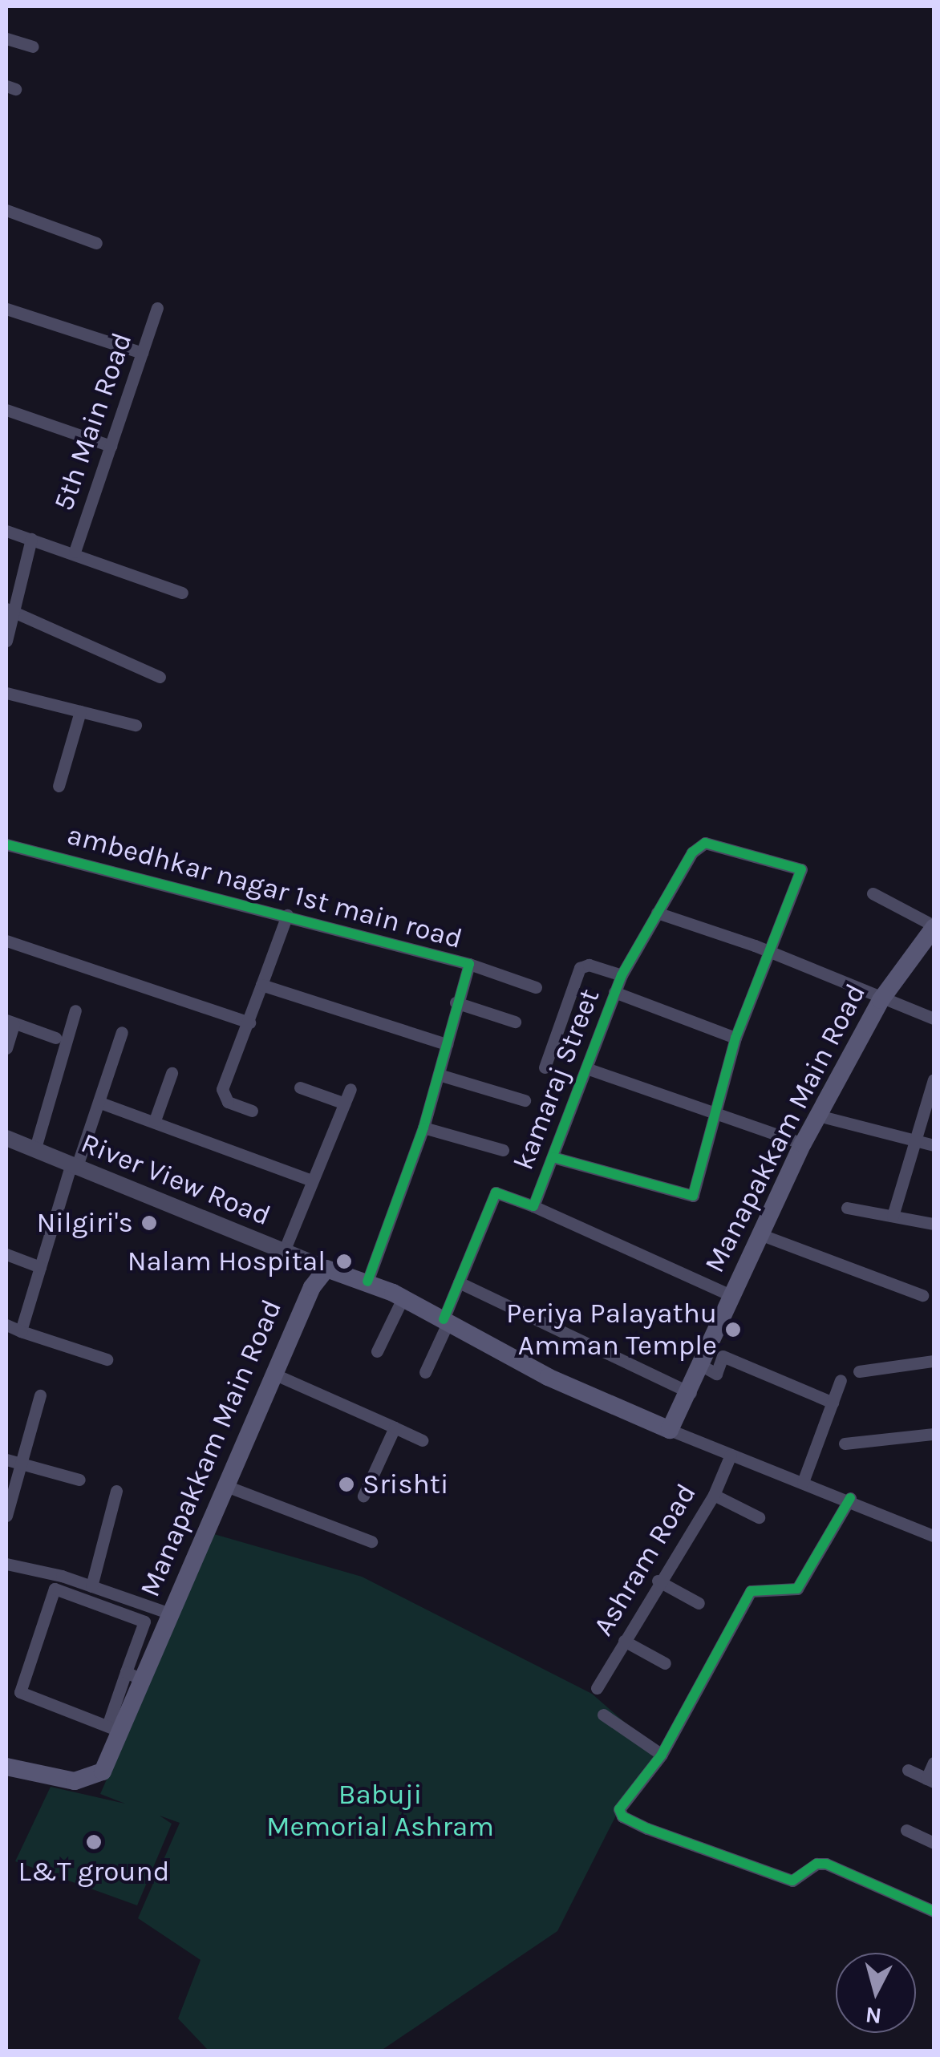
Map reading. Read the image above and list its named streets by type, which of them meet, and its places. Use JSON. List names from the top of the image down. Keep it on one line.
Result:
{"streets":{"main road":["Manapakkam Main Road"],"street":["5th Main Road","ambedhkar nagar 1st main road","kamaraj Street","River View Road","Ashram Road"]},"crossings":[["Manapakkam Main Road","River View Road"]],"parks":["Babuji Memorial Ashram"],"places":["Nilgiri's","Nalam Hospital","Periya Palayathu Amman Temple","Srishti","L&T ground"],"north":"bottom"}
